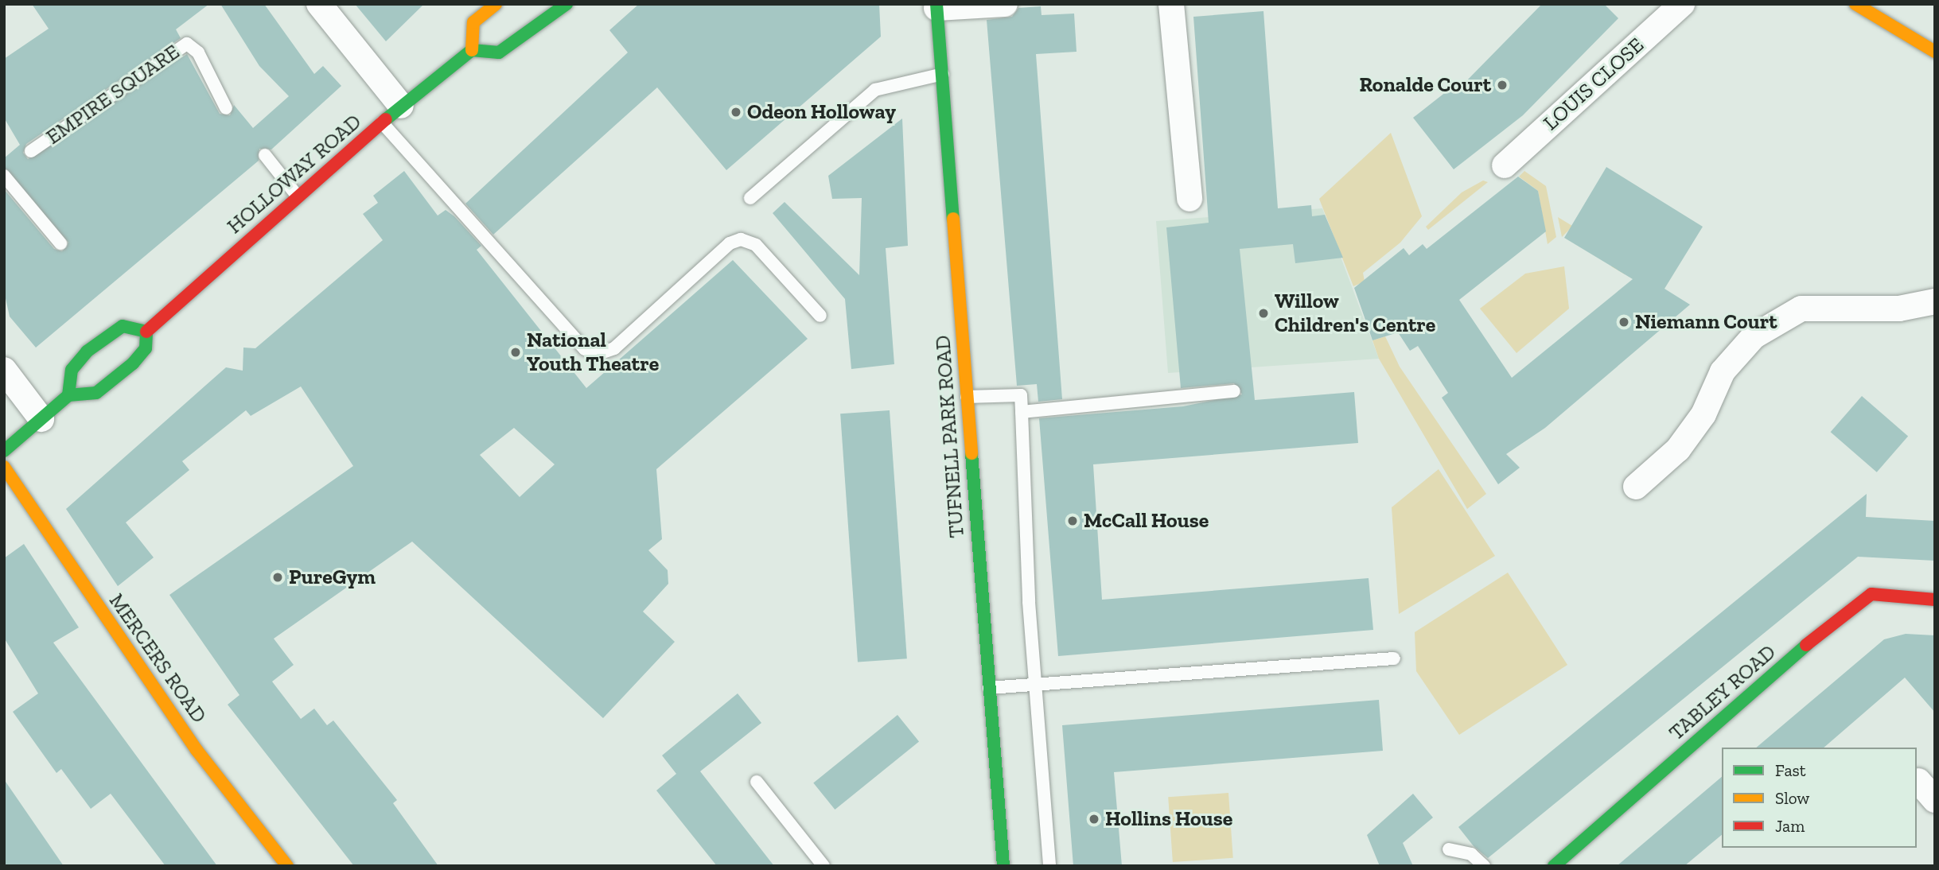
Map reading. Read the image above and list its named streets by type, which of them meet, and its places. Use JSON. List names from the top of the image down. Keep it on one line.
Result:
{"streets":{"main road":["HOLLOWAY ROAD","TUFNELL PARK ROAD","MERCERS ROAD","TABLEY ROAD"],"street":["LOUIS CLOSE"],"lane":["EMPIRE SQUARE"]},"places":["Ronalde Court","Odeon Holloway","Willow Children's Centre","Niemann Court","National Youth Theatre","McCall House","PureGym","Hollins House"],"legend":["Fast","Slow","Jam"]}
